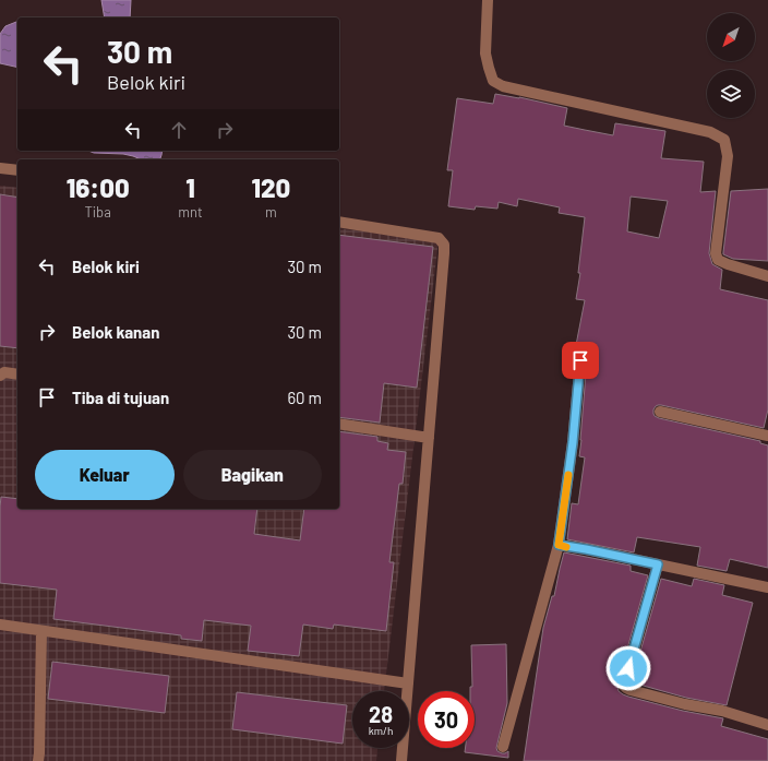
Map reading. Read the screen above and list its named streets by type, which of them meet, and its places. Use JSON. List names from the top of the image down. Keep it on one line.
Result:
{"north":"bottom left","page":{"turn":["30 m","Belok kiri"],"eta":["16:00","Tiba","1","mnt","120","m"],"list":[{"name":"Belok kiri","value":"30 m"},{"name":"Belok kanan","value":"30 m"},{"name":"Tiba di tujuan","value":"60 m"}],"buttons":["Keluar","Bagikan"],"speed":"28 km/h","limit":"30"}}
